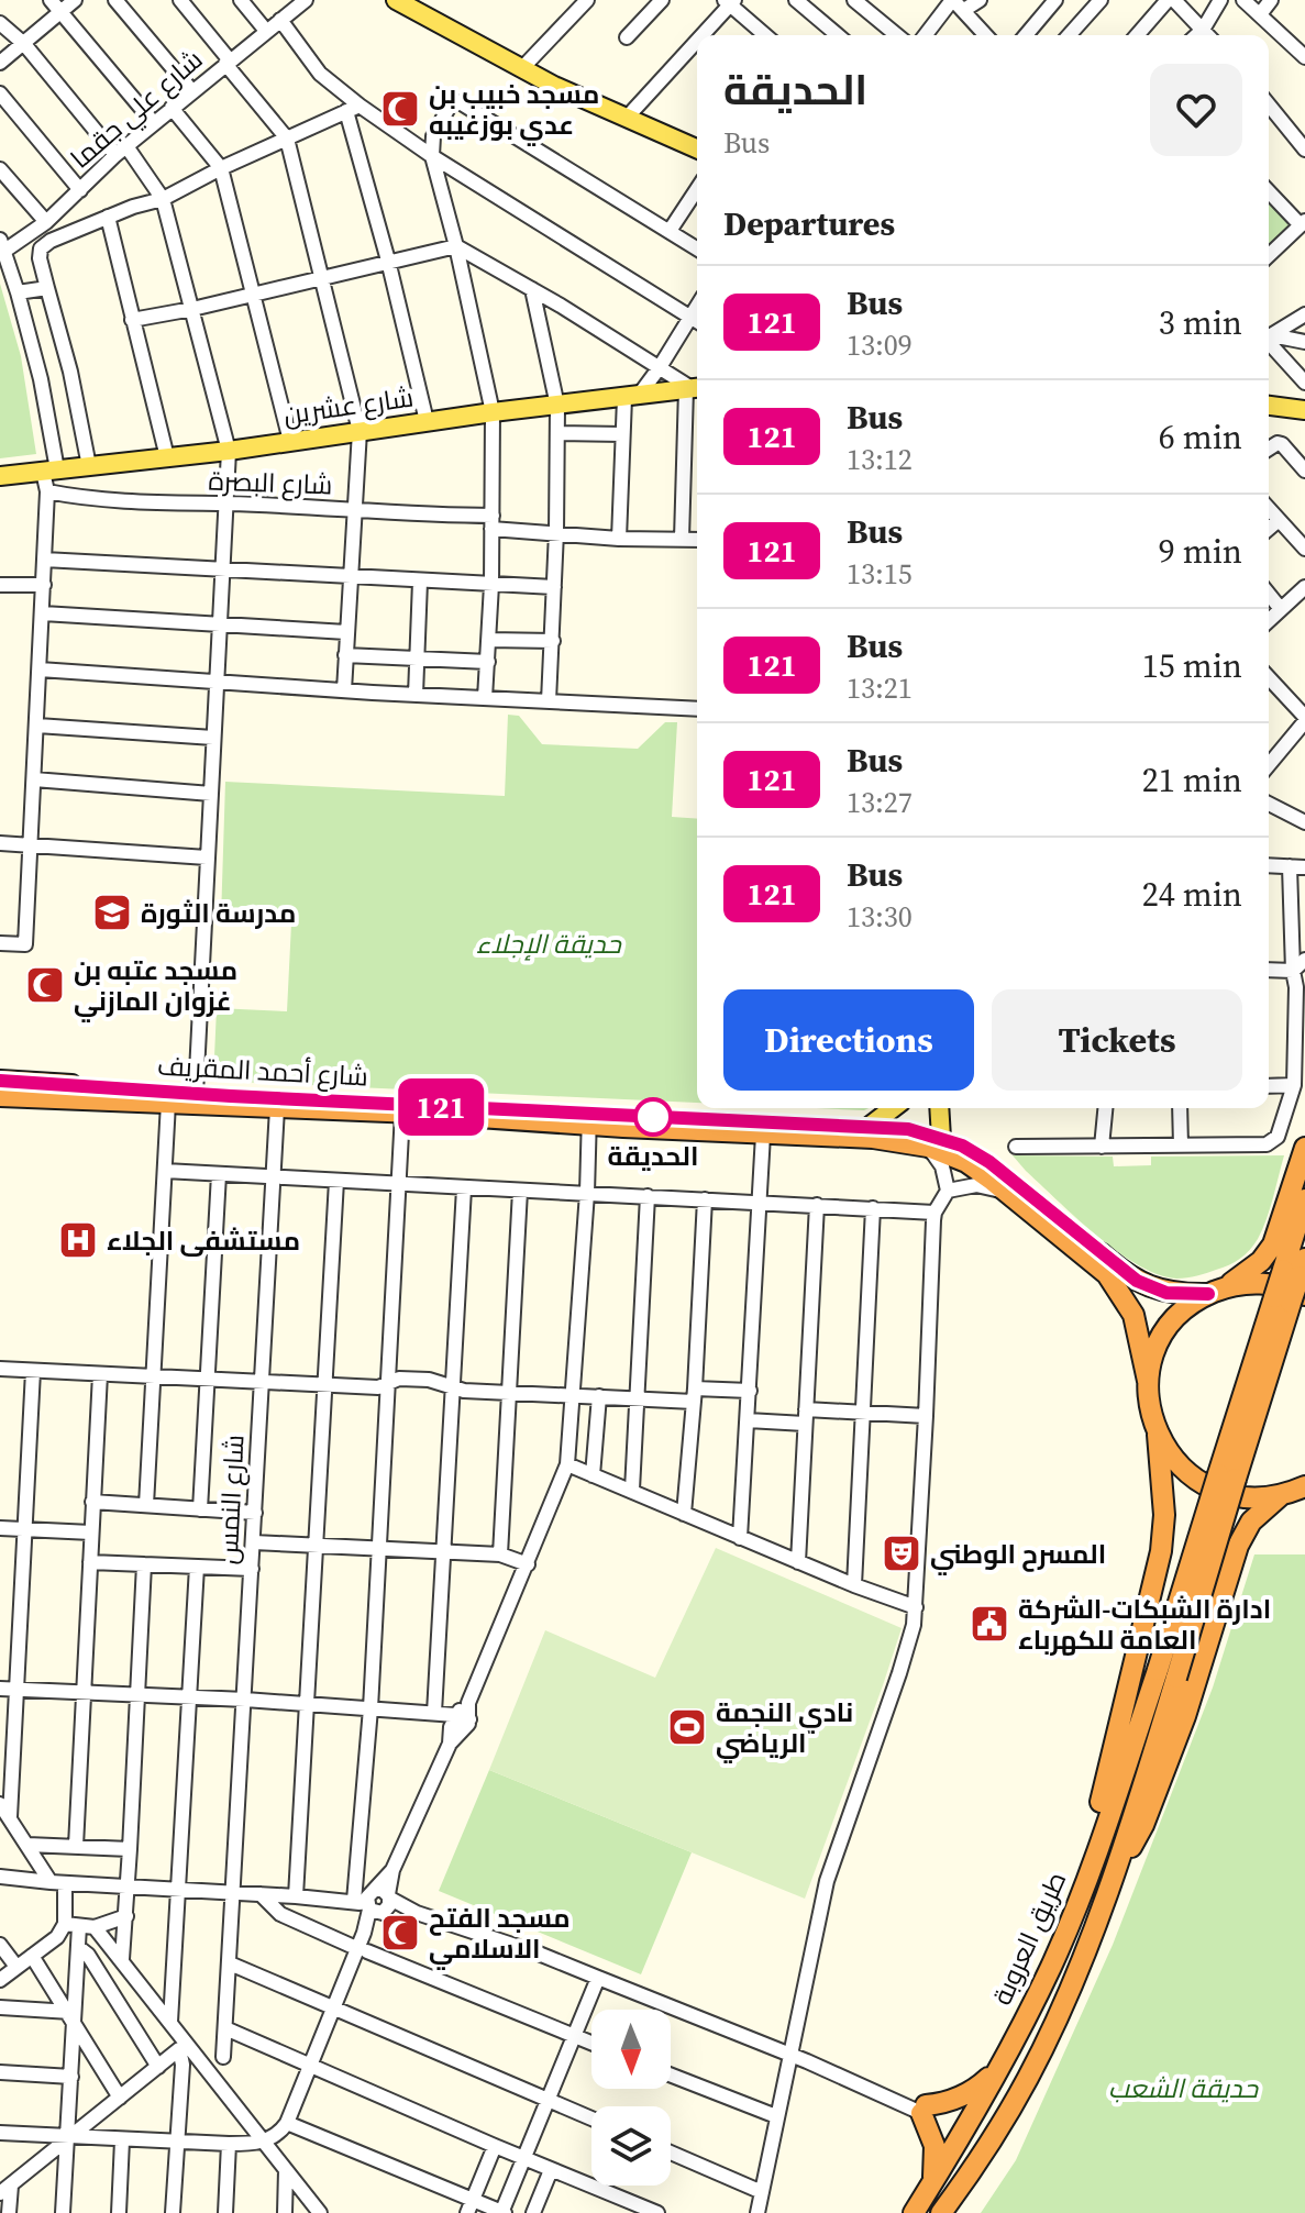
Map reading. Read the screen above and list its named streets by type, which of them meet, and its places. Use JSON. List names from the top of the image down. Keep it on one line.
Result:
{"streets":{"highway":["شارع أحمد المقريف","طريق العروبة"],"main road":["شارع عشرين"],"street":["شارع علي جقما","شارع البصرة","شارع النمس"]},"crossings":[["شارع أحمد المقريف","شارع النمس"],["شارع أحمد المقريف","طريق العروبة"]],"parks":["حديقة الإجلاء","حديقة الشعب"],"places":{"mosque":["مسجد خبيب بن عدي بوزغيبه","مسجد عتبه بن غزوان المازني","مسجد الفتح الاسلامي"],"school or university":["مدرسة الثورة"],"other":["الحديقة"],"hospital":["مستشفى الجلاء"],"theatre":["المسرح الوطني"],"public building":["ادارة الشبكات-الشركة العامة للكهرباء"],"sports":["نادي النجمة الرياضي"]},"lines":["bus line 121"],"north":"bottom","page":{"on_map":"121","heading":[["الحديقة","Bus"],"Departures"],"list":[{"mark":"121","name":"Bus","note":"13:09","value":"3 min"},{"mark":"121","name":"Bus","note":"13:12","value":"6 min"},{"mark":"121","name":"Bus","note":"13:15","value":"9 min"},{"mark":"121","name":"Bus","note":"13:21","value":"15 min"},{"mark":"121","name":"Bus","note":"13:27","value":"21 min"},{"mark":"121","name":"Bus","note":"13:30","value":"24 min"}],"buttons":["Directions","Tickets"]}}
